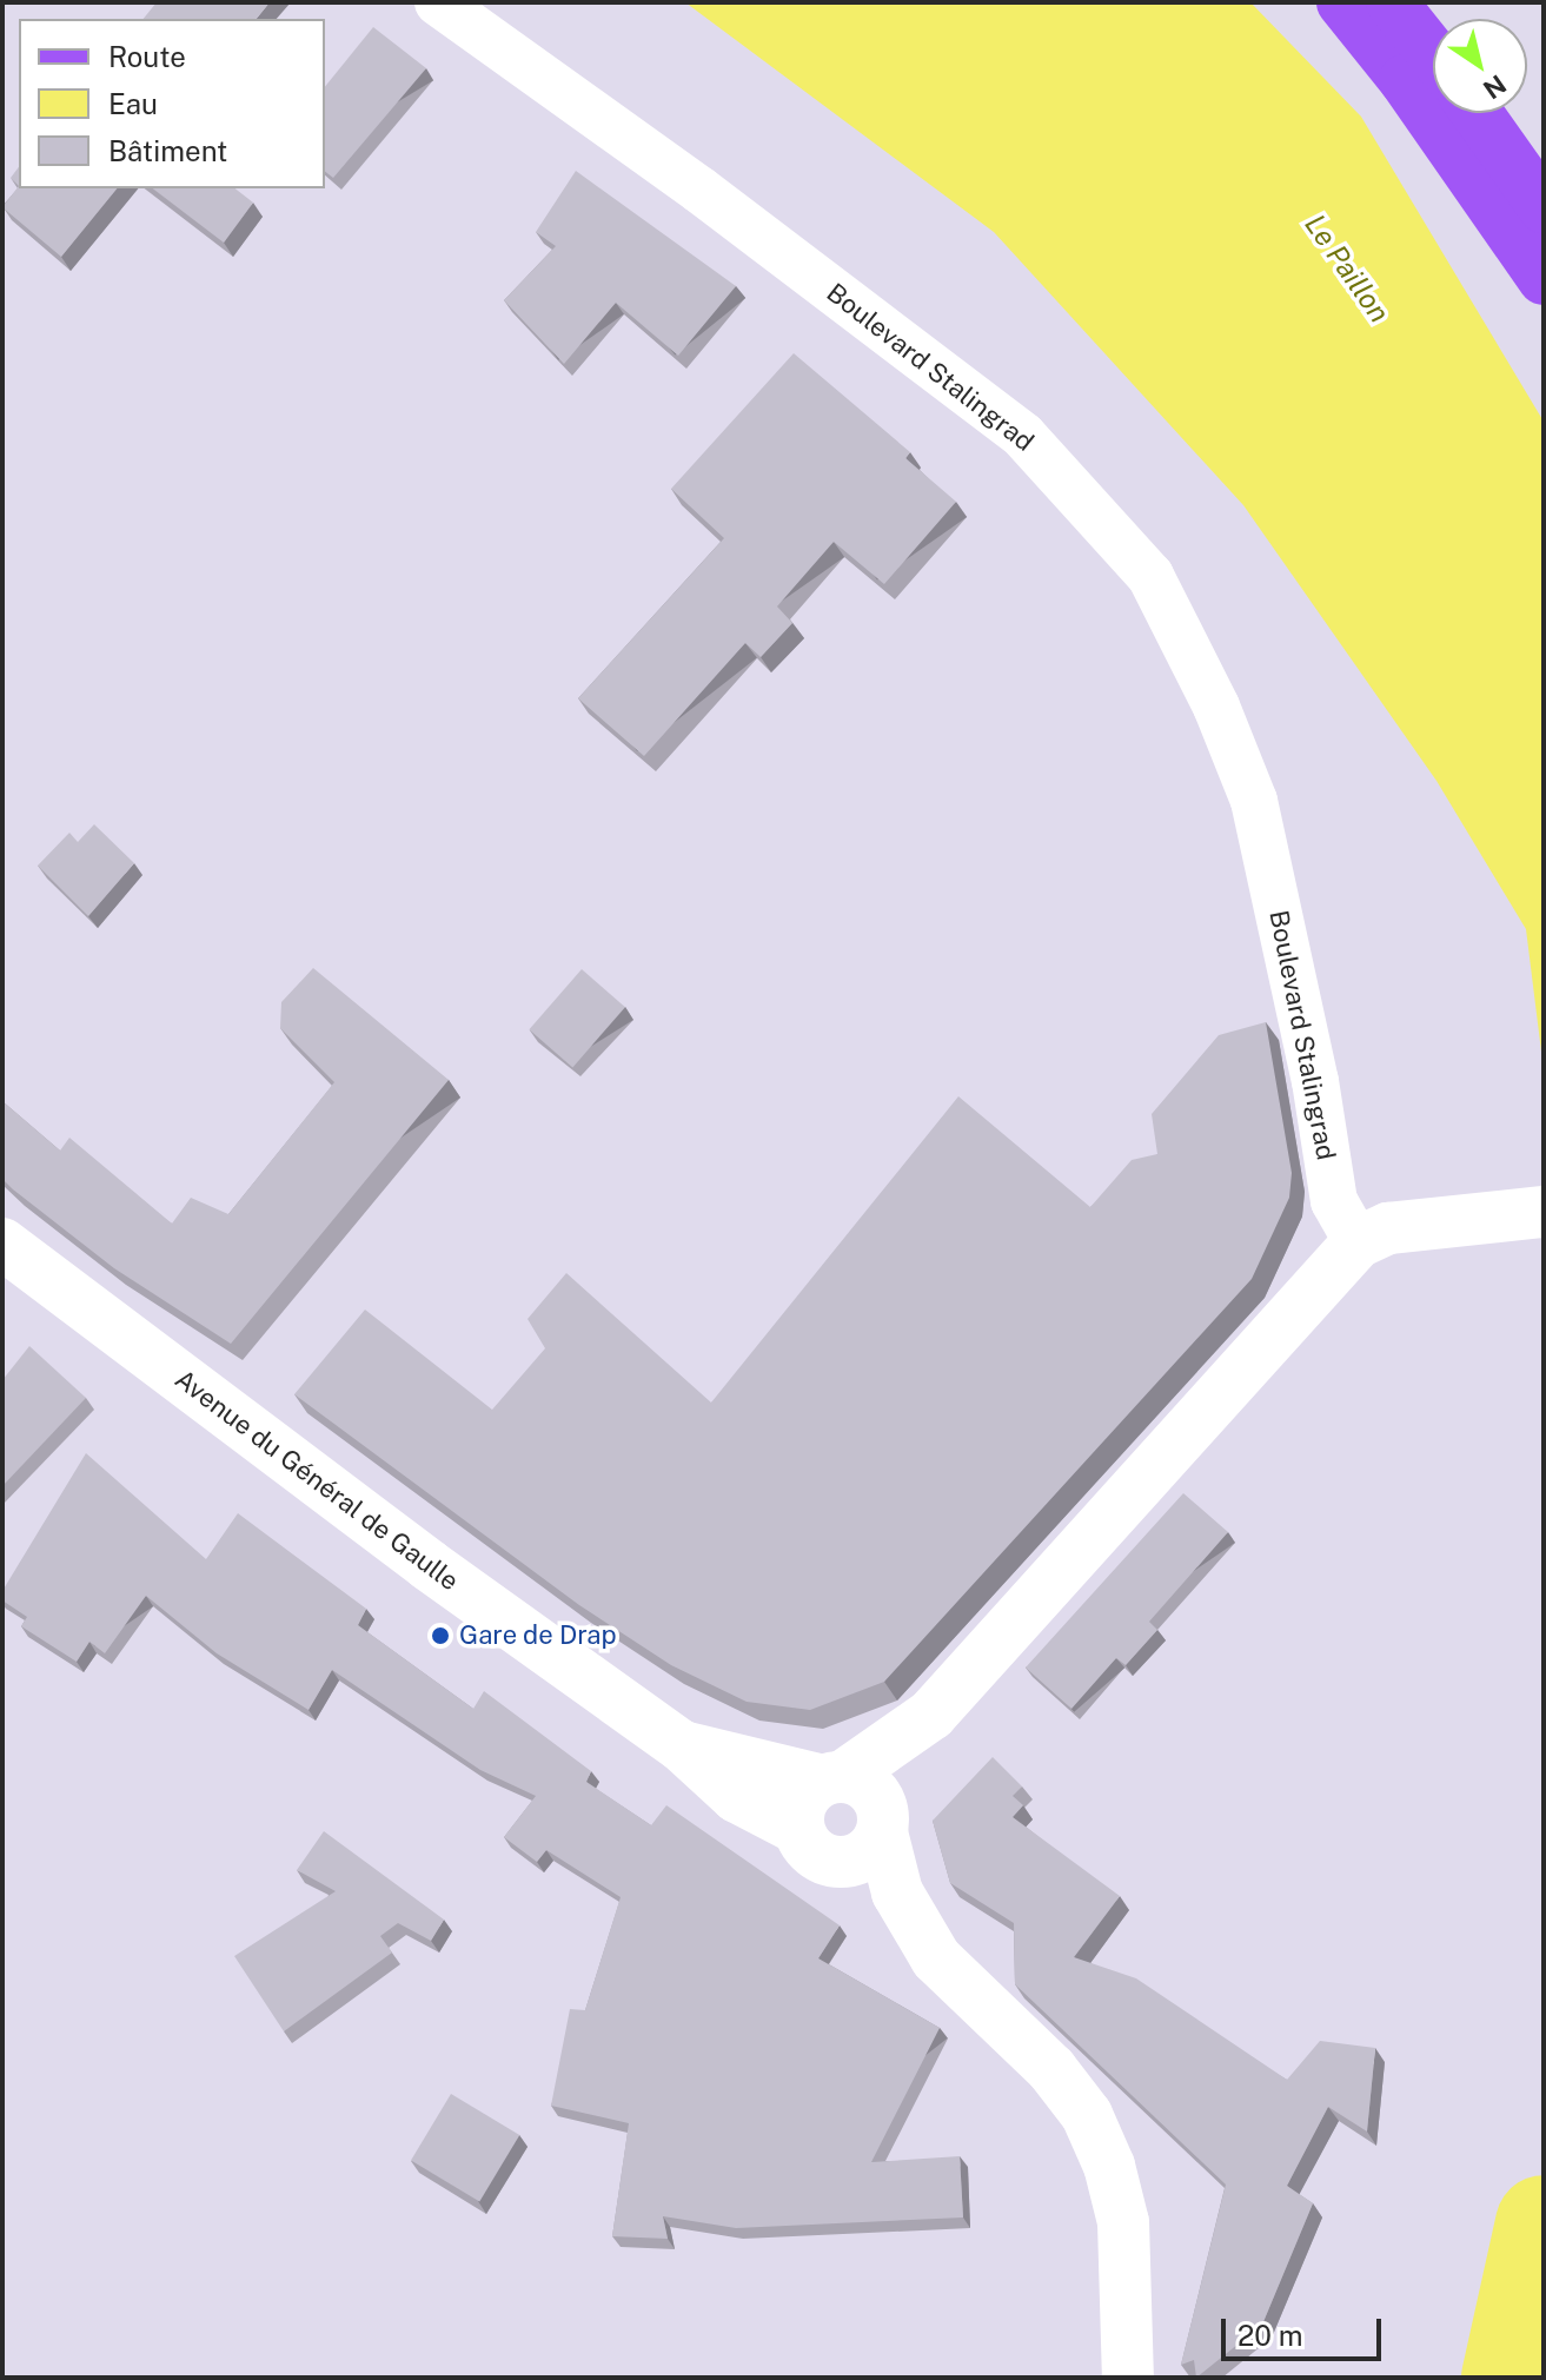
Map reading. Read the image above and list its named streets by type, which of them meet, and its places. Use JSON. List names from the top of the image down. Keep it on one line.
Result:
{"streets":{"street":["Boulevard Stalingrad","Avenue du Général de Gaulle"]},"water":["Le Paillon"],"places":["Gare de Drap"],"legend":["Route","Eau","Bâtiment"],"scale_bar":"20 m","north":"bottom right"}
